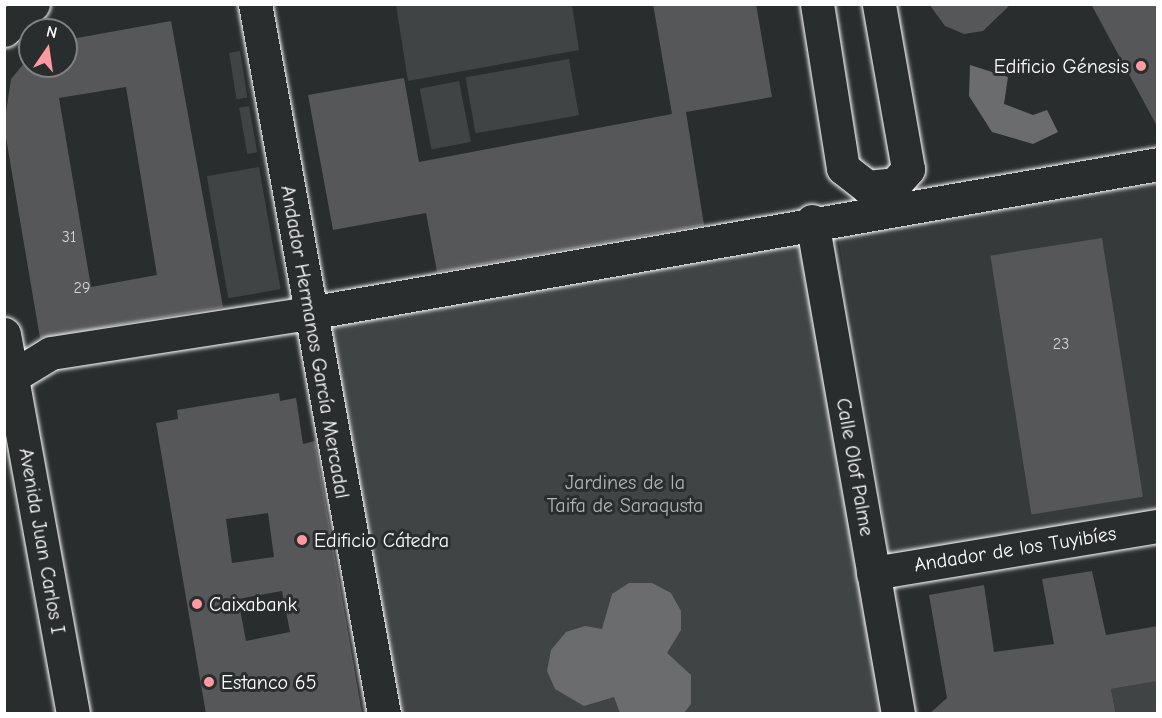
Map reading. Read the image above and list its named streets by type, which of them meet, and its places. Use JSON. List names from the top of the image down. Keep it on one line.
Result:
{"streets":{"street":["Andador Hermanos García Mercadal","Calle Olof Palme","Avenida Juan Carlos I","Andador de los Tuyibíes"]},"crossings":[["Calle Olof Palme","Andador de los Tuyibíes"]],"parks":["Jardines de la Taifa de Saraqusta"],"places":["Edificio Génesis","Edificio Cátedra","Caixabank","Estanco 65"],"house_numbers":["31","29","23"],"north":"top"}
